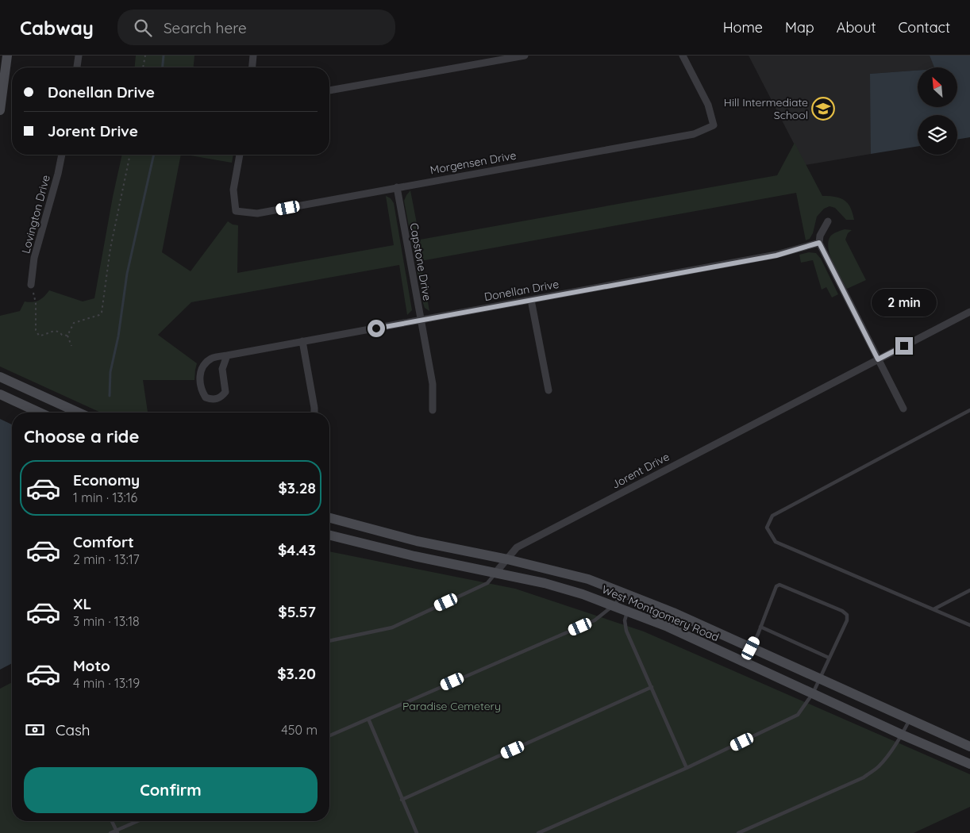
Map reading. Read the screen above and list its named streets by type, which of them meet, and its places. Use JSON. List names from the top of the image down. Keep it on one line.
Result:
{"streets":{"main road":["West Montgomery Road"],"street":["Morgensen Drive","Lovington Drive","Capstone Drive","Donellan Drive","Jorent Drive"]},"crossings":[["Morgensen Drive","Capstone Drive"],["Capstone Drive","Donellan Drive"],["Jorent Drive","West Montgomery Road"]],"parks":["Paradise Cemetery"],"places":{"school or university":["Hill Intermediate School"]},"north":"top left","page":{"header":"Cabway","search":"Search here","nav":["Home","Map","About","Contact"],"banner":["Donellan Drive","Jorent Drive"],"bubble":"2 min","heading":"Choose a ride","list":[{"name":"Economy","note":"1 min · 13:16","value":"$3.28"},{"name":"Comfort","note":"2 min · 13:17","value":"$4.43"},{"name":"XL","note":"3 min · 13:18","value":"$5.57"},{"name":"Moto","note":"4 min · 13:19","value":"$3.20"}],"pay":["Cash","450 m"],"buttons":"Confirm"}}
